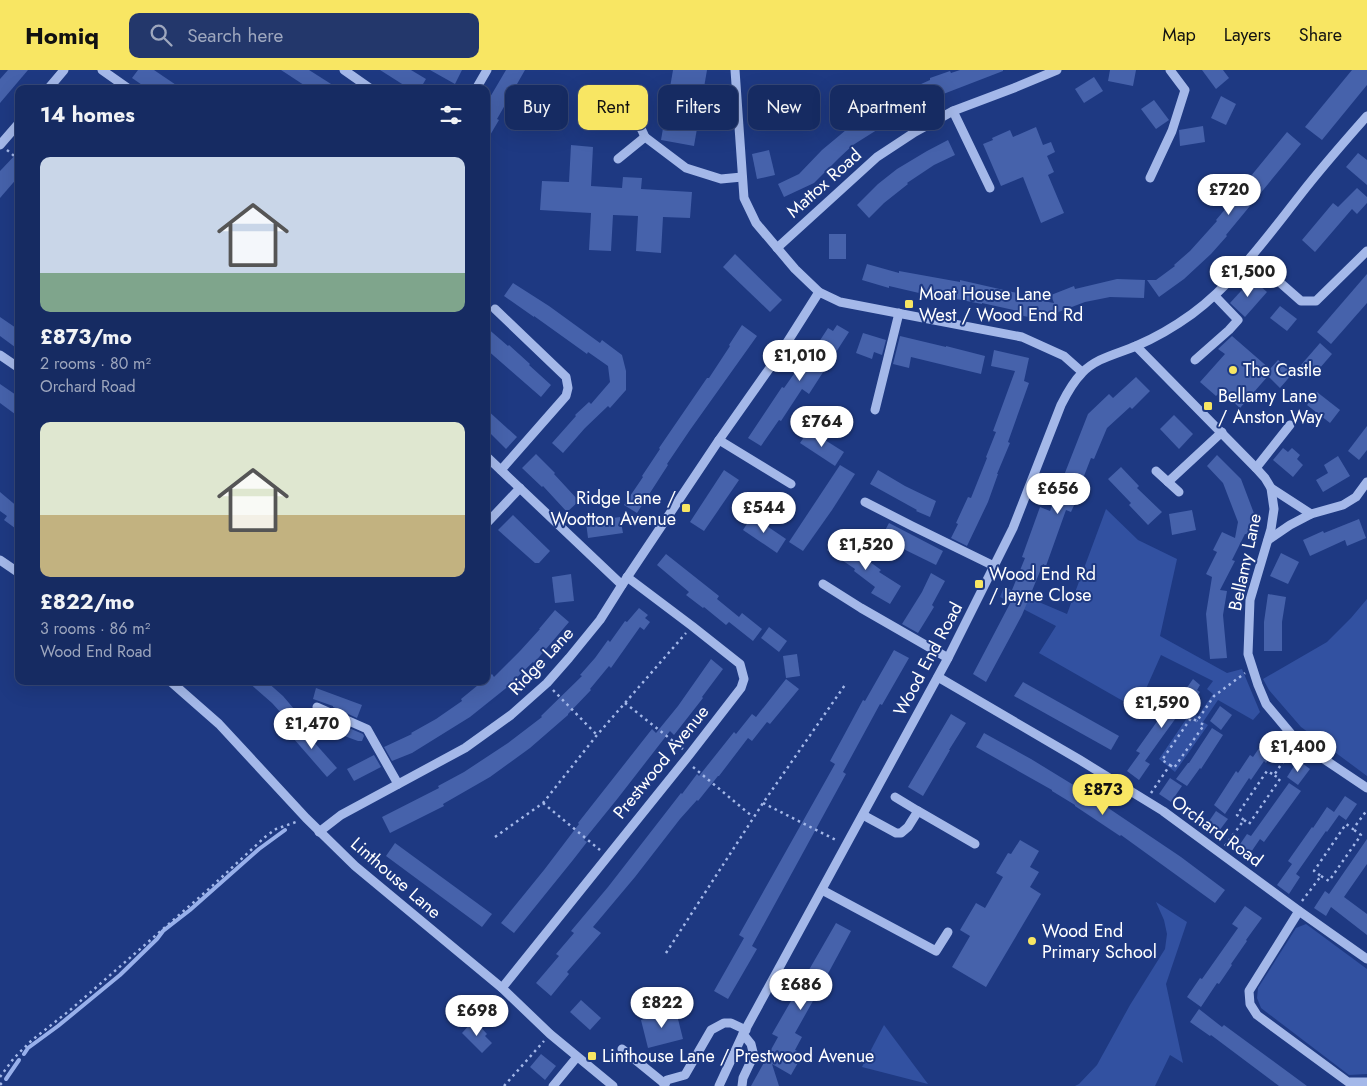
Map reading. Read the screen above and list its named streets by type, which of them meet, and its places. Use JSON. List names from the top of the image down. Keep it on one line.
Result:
{"streets":{"street":["Mattox Road","Bellamy Lane","Wood End Road","Ridge Lane","Prestwood Avenue","Orchard Road","Linthouse Lane"]},"crossings":[["Wood End Road","Orchard Road"],["Ridge Lane","Prestwood Avenue"],["Ridge Lane","Linthouse Lane"],["Prestwood Avenue","Linthouse Lane"]],"places":{"transit":["Moat House Lane West / Wood End Rd","Bellamy Lane / Anston Way","Ridge Lane / Wootton Avenue","Wood End Rd / Jayne Close","Linthouse Lane / Prestwood Avenue"],"other":["The Castle","Wood End Primary School"]},"page":{"header":"Homiq","search":"Search here","nav":["Map","Layers","Share"],"chip":["Buy","Rent","Filters","New","Apartment"],"heading":"14 homes","list":[{"name":"£873/mo","note":"2 rooms · 80 m² · Orchard Road"},{"name":"£822/mo","note":"3 rooms · 86 m² · Wood End Road"}],"price":["£720","£1,500","£1,010","£764","£656","£544","£1,520","£1,590","£1,470","£1,400","£873","£686","£822","£698"]}}
